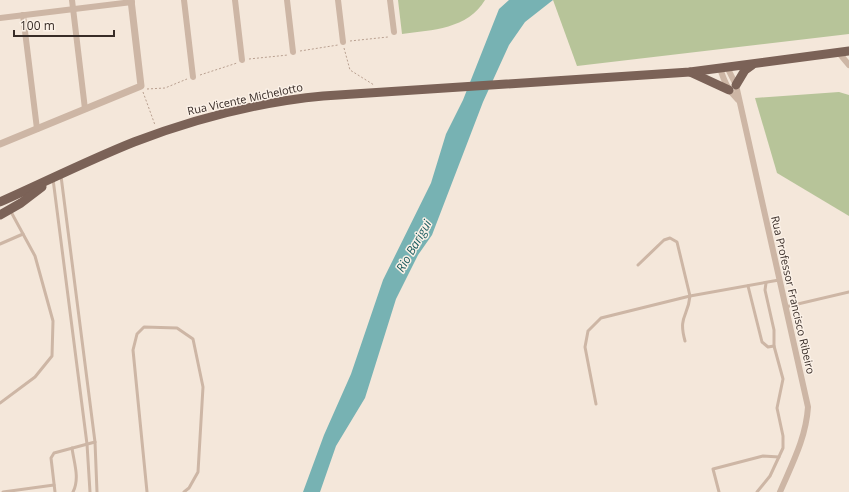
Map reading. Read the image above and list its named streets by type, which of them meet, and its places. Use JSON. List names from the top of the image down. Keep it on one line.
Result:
{"streets":{"main road":["Rua Vicente Michelotto"],"street":["Rua Professor Francisco Ribeiro"]},"crossings":[["Rua Vicente Michelotto","Rua Professor Francisco Ribeiro"]],"water":["Rio Barigui"],"scale_bar":"100 m"}
